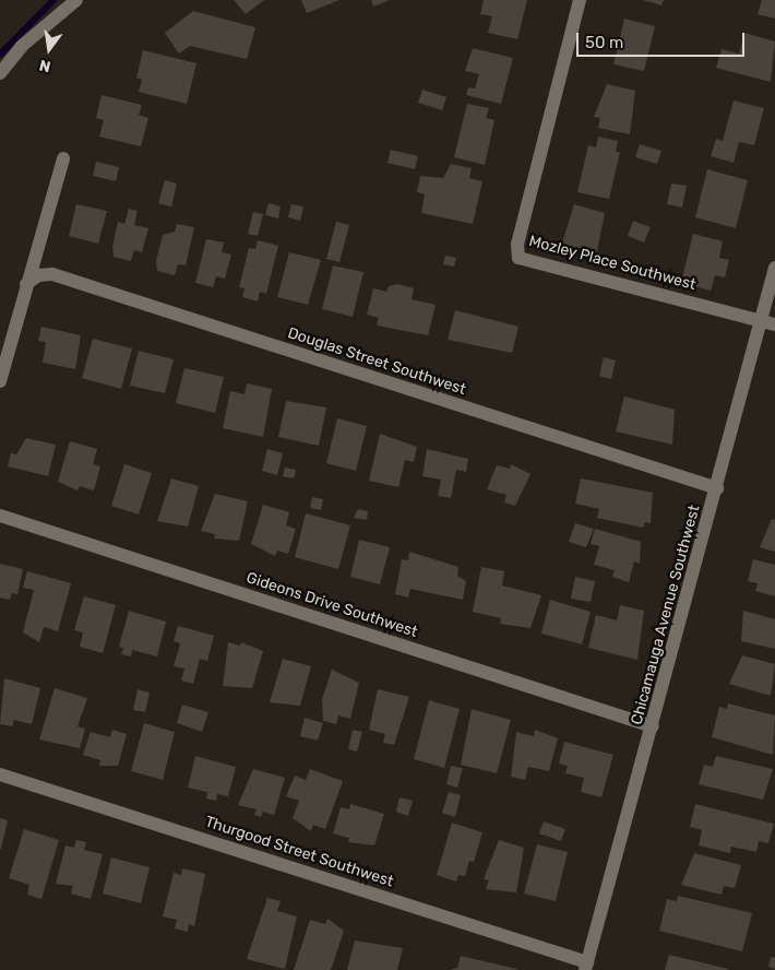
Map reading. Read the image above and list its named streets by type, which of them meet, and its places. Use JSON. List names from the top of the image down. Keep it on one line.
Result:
{"streets":{"street":["Mozley Place Southwest","Douglas Street Southwest","Gideons Drive Southwest","Chicamauga Avenue Southwest","Thurgood Street Southwest"]},"crossings":[["Mozley Place Southwest","Chicamauga Avenue Southwest"],["Douglas Street Southwest","Chicamauga Avenue Southwest"],["Gideons Drive Southwest","Chicamauga Avenue Southwest"],["Chicamauga Avenue Southwest","Thurgood Street Southwest"]],"scale_bar":"50 m","north":"bottom"}
